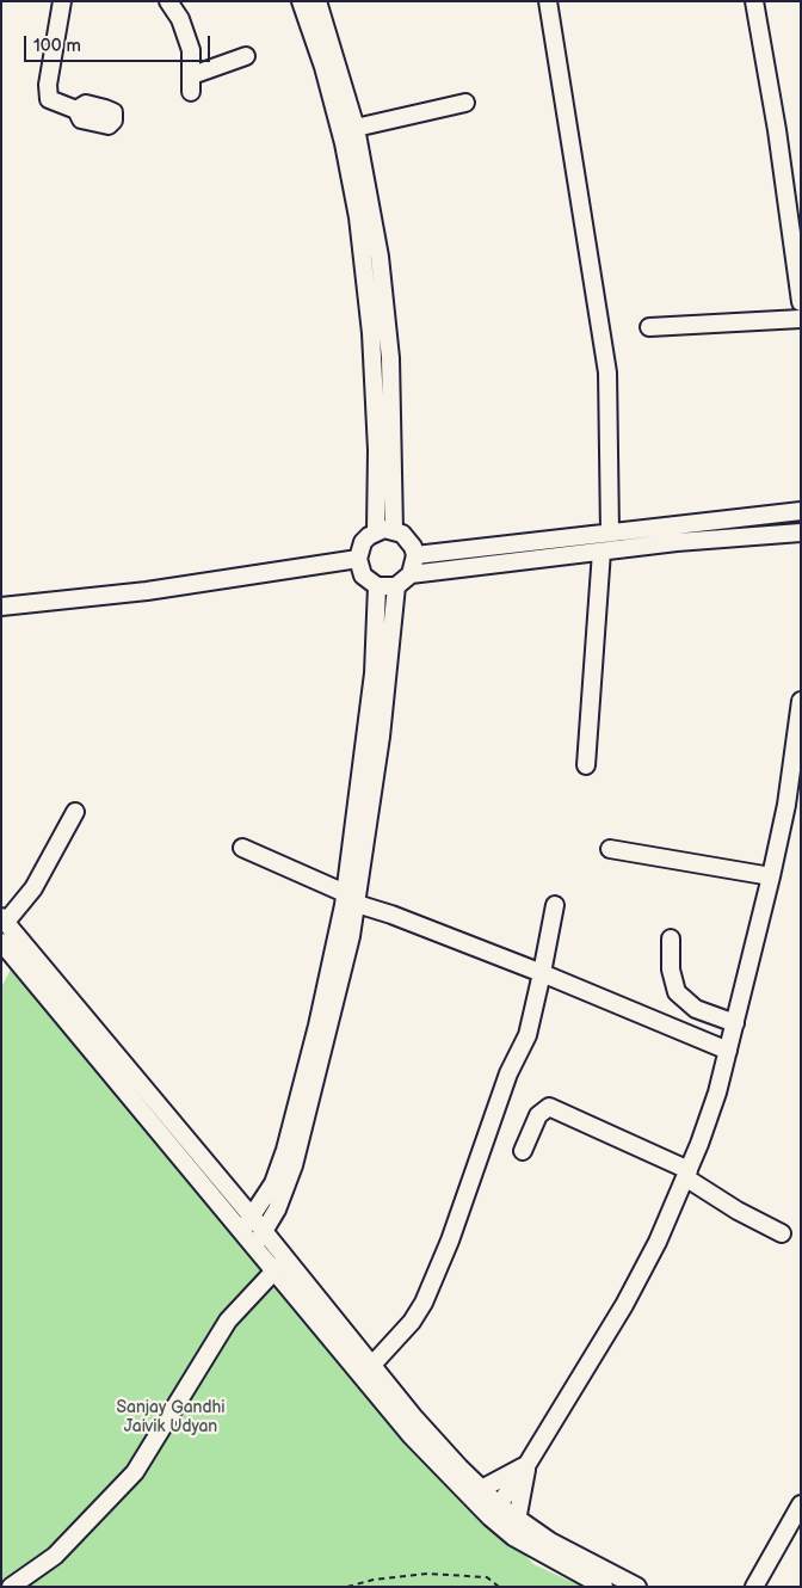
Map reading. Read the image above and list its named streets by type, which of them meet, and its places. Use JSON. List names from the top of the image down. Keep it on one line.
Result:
{"parks":["Sanjay Gandhi Jaivik Udyan"],"scale_bar":"100 m"}
